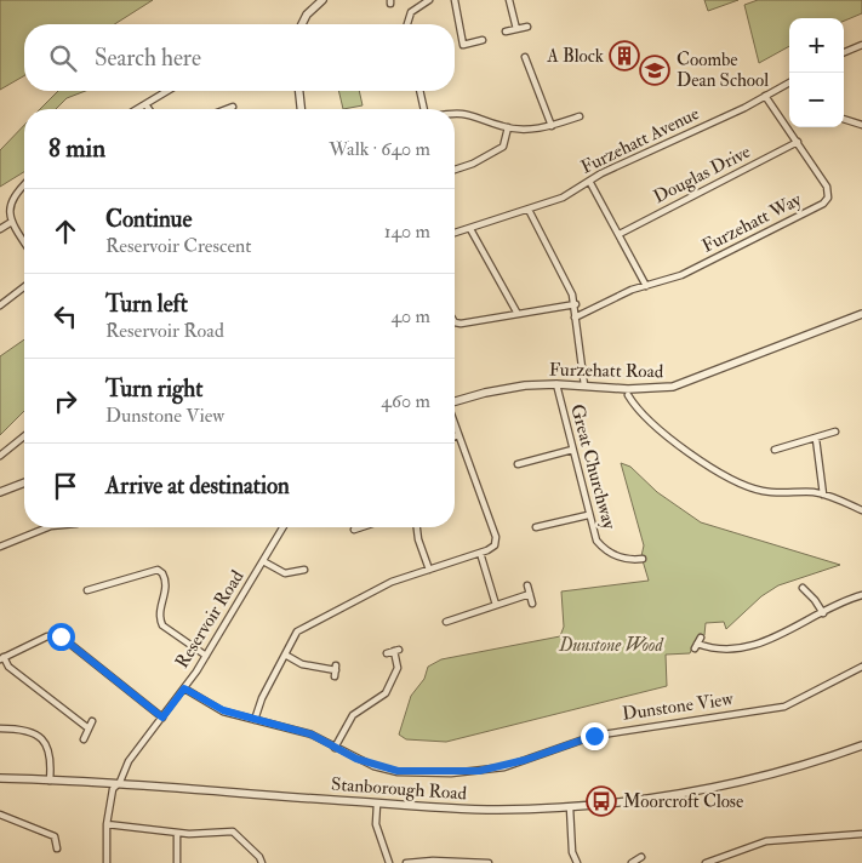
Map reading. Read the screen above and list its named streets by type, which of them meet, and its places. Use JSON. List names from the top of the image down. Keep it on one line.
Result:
{"streets":{"street":["Furzehatt Avenue","Douglas Drive","Furzehatt Way","Furzehatt Road","Great Churchway","Reservoir Road","Dunstone View","Stanborough Road"]},"crossings":[["Furzehatt Avenue","Furzehatt Way"],["Douglas Drive","Furzehatt Way"],["Furzehatt Road","Great Churchway"],["Reservoir Road","Dunstone View"],["Reservoir Road","Stanborough Road"]],"parks":["Dunstone Wood"],"places":{"building":["A Block"],"school or university":["Coombe Dean School"],"bus stop":["Moorcroft Close"]},"page":{"map_buttons":["+","−"],"search":"Search here","heading":["8 min","Walk · 640 m"],"list":[["Continue","Reservoir Crescent","140 m"],["Turn left","Reservoir Road","40 m"],["Turn right","Dunstone View","460 m"],"Arrive at destination"]}}
